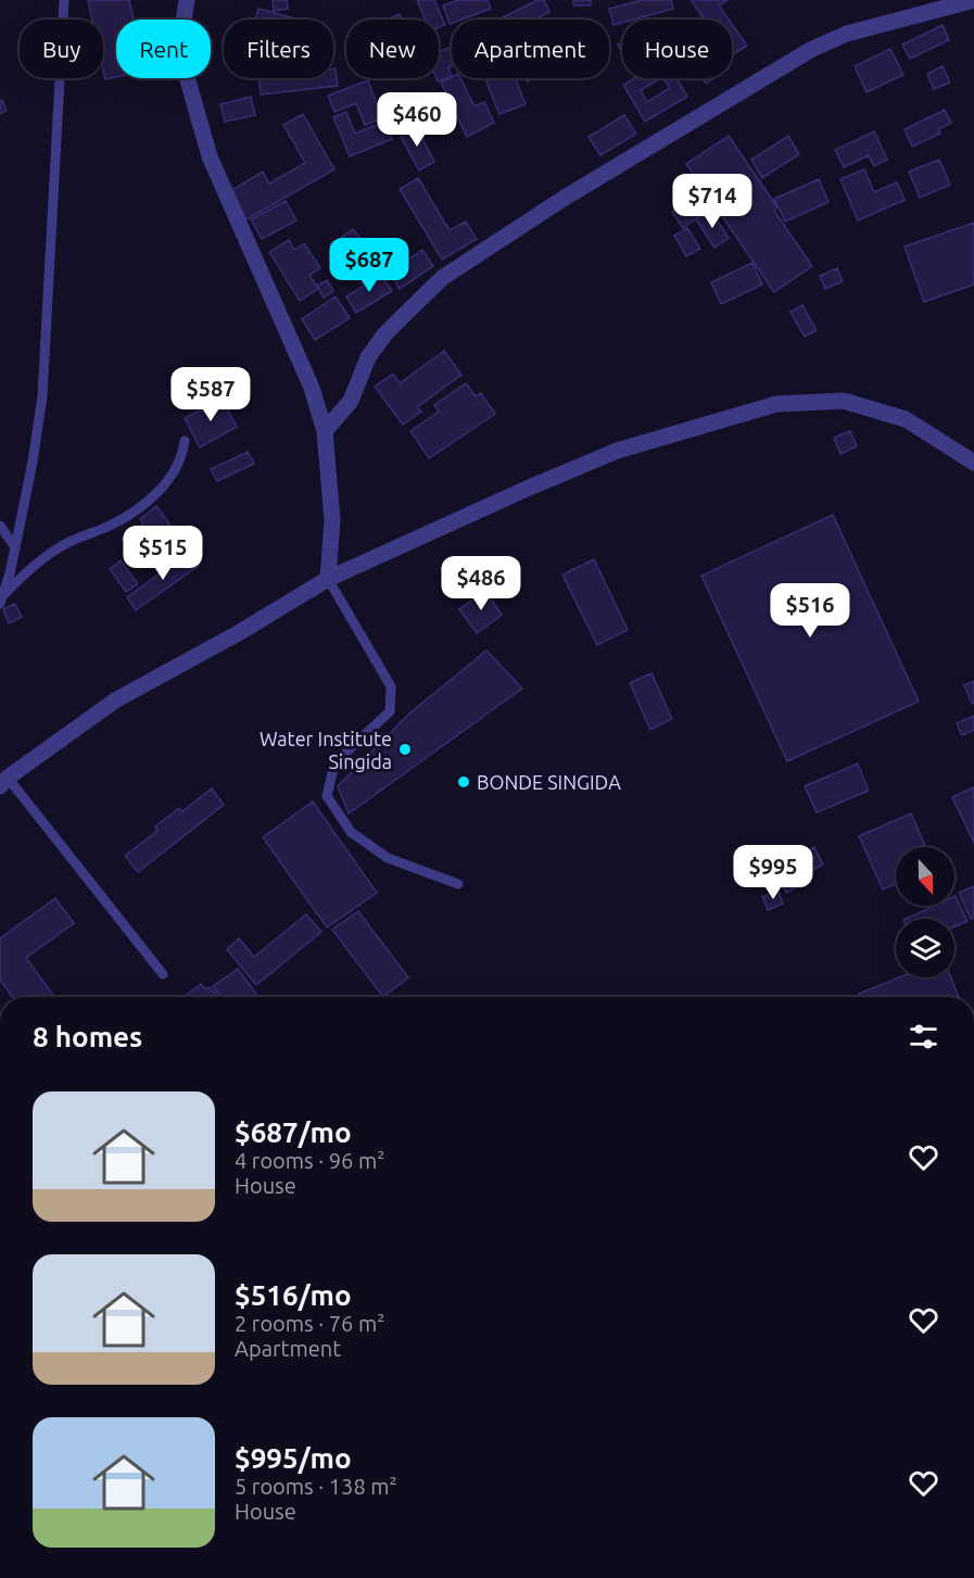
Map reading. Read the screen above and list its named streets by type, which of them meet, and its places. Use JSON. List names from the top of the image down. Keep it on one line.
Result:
{"places":["Water Institute Singida","BONDE SINGIDA"],"north":"bottom","page":{"chip":["Buy","Rent","Filters","New","Apartment","House"],"price":["$460","$714","$687","$587","$515","$486","$516","$995"],"heading":"8 homes","list":[{"name":"$687/mo","note":"4 rooms · 96 m² · House"},{"name":"$516/mo","note":"2 rooms · 76 m² · Apartment"},{"name":"$995/mo","note":"5 rooms · 138 m² · House"}]}}
